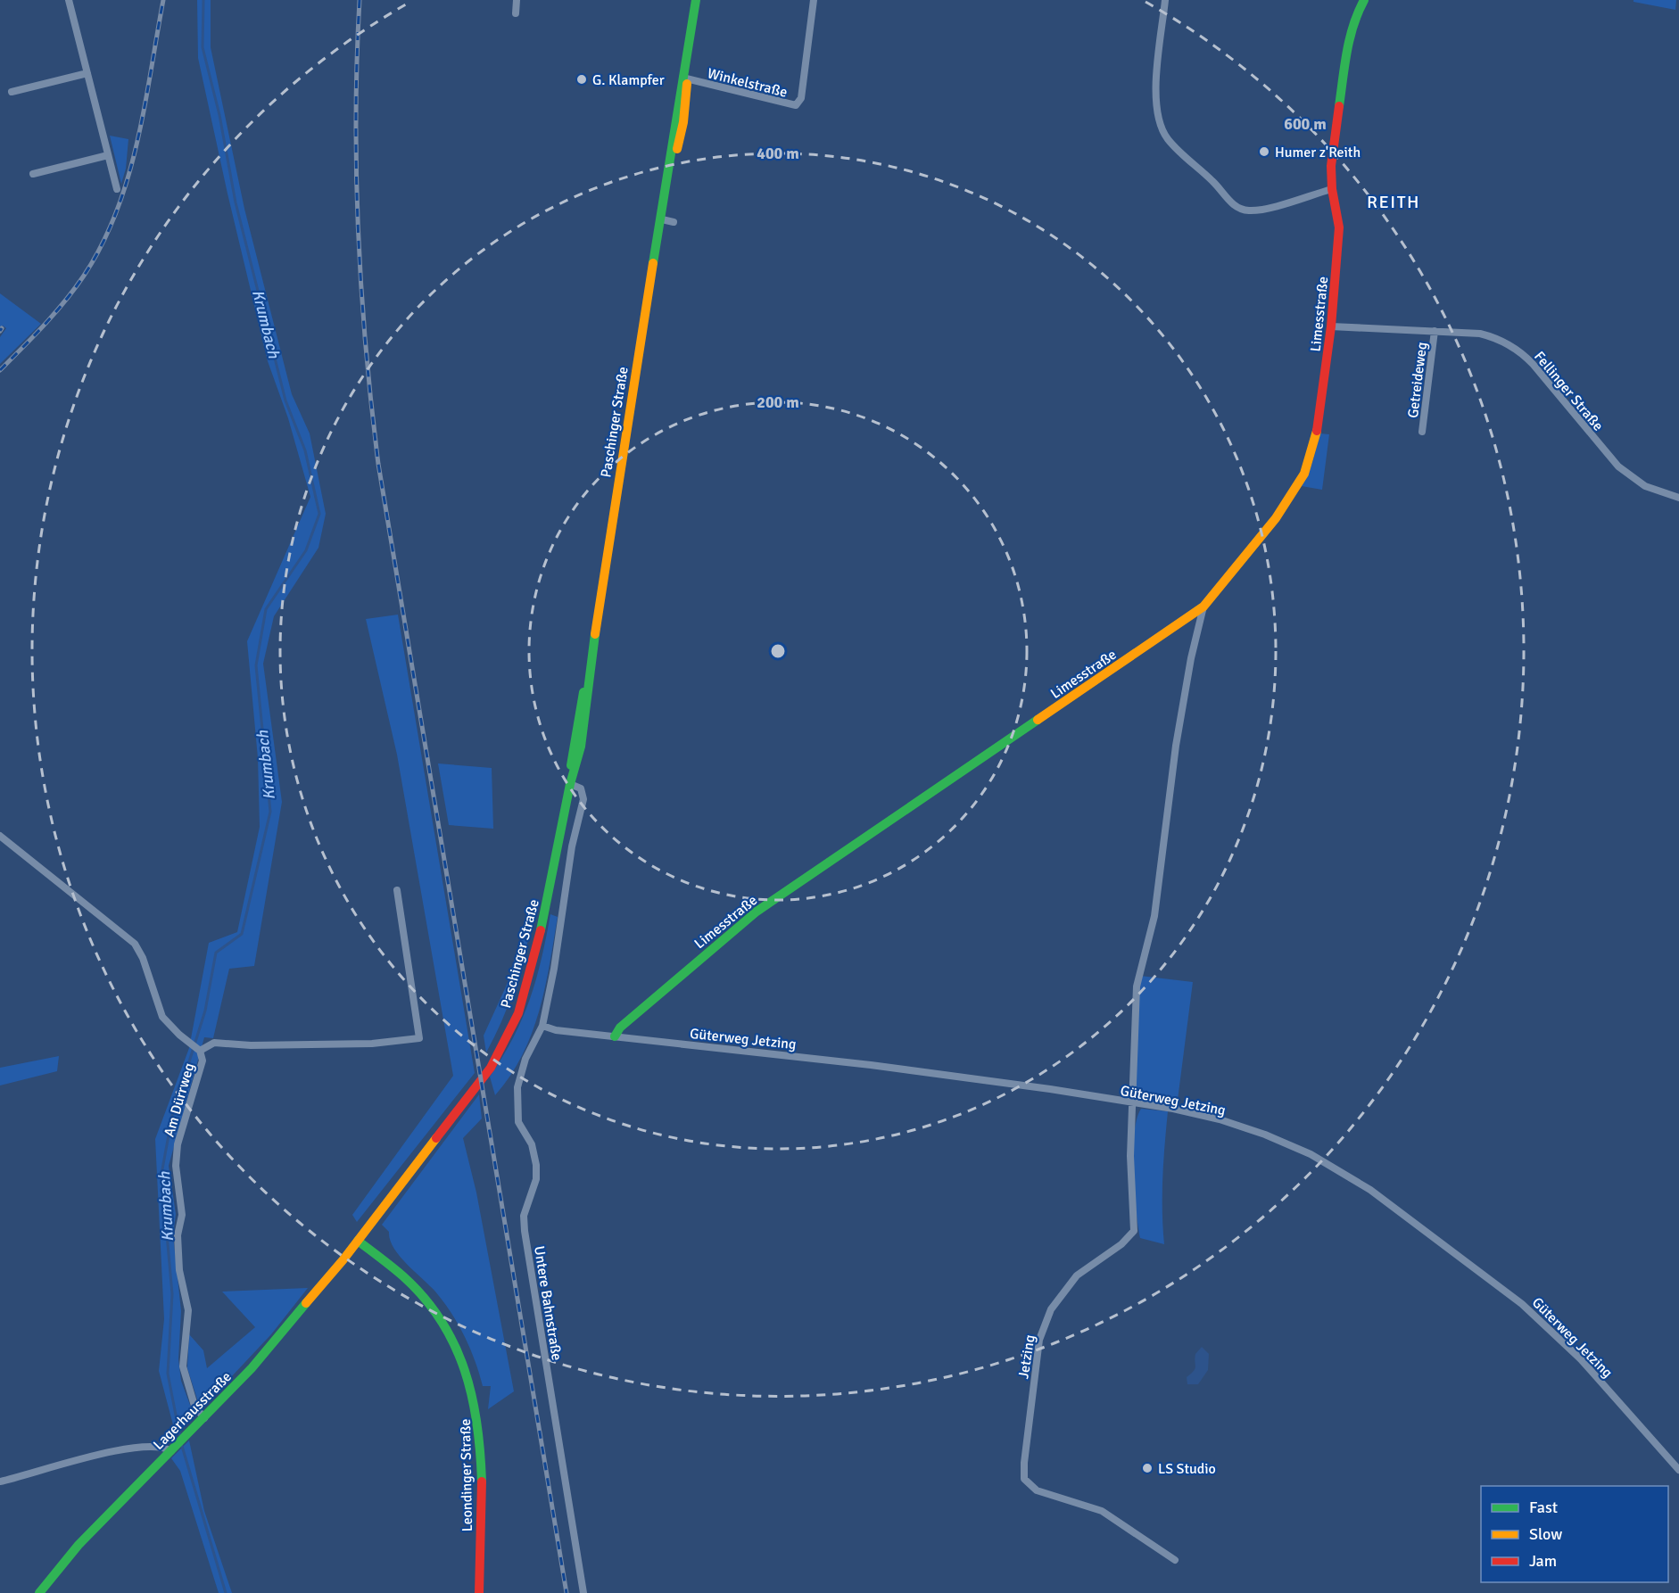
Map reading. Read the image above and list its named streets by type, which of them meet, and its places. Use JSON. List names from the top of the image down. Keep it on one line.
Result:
{"streets":{"street":["Winkelstraße","Limesstraße","Getreideweg","Fellinger Straße","Paschinger Straße","Güterweg Jetzing","Am Dürrweg","Untere Bahnstraße","Jetzing","Lagerhausstraße","Leondinger Straße"]},"crossings":[["Winkelstraße","Paschinger Straße"],["Limesstraße","Fellinger Straße"],["Limesstraße","Güterweg Jetzing"],["Getreideweg","Fellinger Straße"],["Paschinger Straße","Untere Bahnstraße"],["Paschinger Straße","Lagerhausstraße"],["Paschinger Straße","Leondinger Straße"],["Güterweg Jetzing","Untere Bahnstraße"],["Güterweg Jetzing","Jetzing"],["Am Dürrweg","Lagerhausstraße"],["Lagerhausstraße","Leondinger Straße"]],"districts":["REITH"],"water":["Krumbach"],"places":["G. Klampfer","Humer z'Reith","LS Studio"],"legend":["Fast","Slow","Jam"],"rings":["600 m","400 m","200 m"]}
